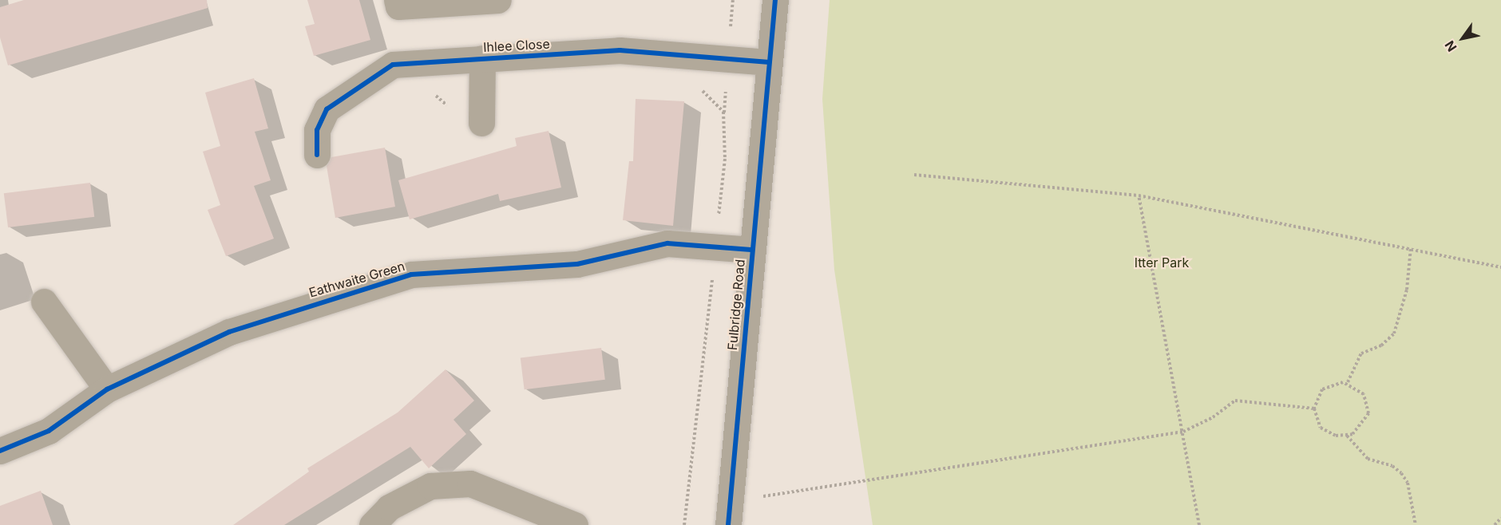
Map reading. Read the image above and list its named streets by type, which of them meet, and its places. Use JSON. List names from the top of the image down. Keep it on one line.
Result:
{"streets":{"street":["Ihlee Close","Eathwaite Green","Fulbridge Road"]},"crossings":[["Ihlee Close","Fulbridge Road"],["Eathwaite Green","Fulbridge Road"]],"parks":["Itter Park"],"north":"bottom left"}
